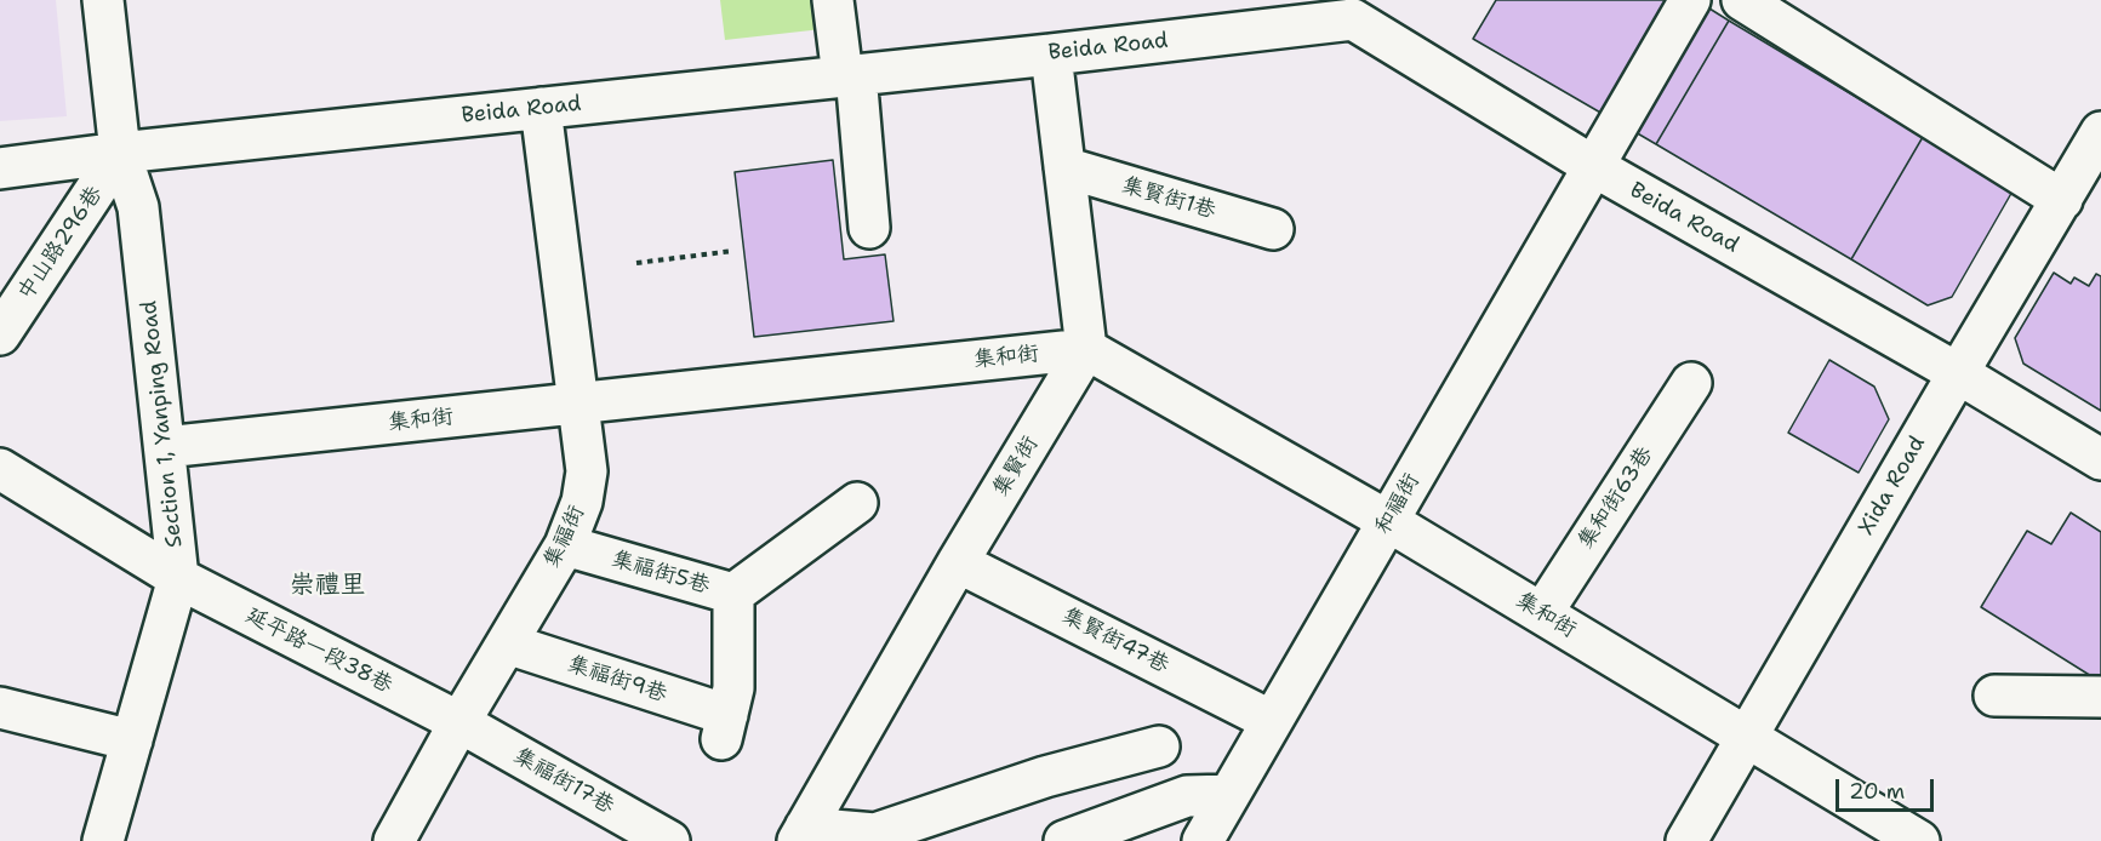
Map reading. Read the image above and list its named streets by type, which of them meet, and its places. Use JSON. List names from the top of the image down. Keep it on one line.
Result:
{"streets":{"street":["Beida Road","集賢街1巷","中山路296巷","集和街","Section 1, Yanping Road","集賢街","Xida Road","集和街63巷","和福街","集福街","集福街5巷","集賢街47巷","延平路一段38巷","集福街9巷","集福街17巷"]},"crossings":[["Beida Road","中山路296巷"],["Beida Road","Section 1, Yanping Road"],["Beida Road","Xida Road"],["Beida Road","和福街"],["Beida Road","集福街"],["中山路296巷","Section 1, Yanping Road"],["集和街","Section 1, Yanping Road"],["集和街","集賢街"],["集和街","Xida Road"],["集和街","集和街63巷"],["集和街","和福街"],["集和街","集福街"],["Section 1, Yanping Road","延平路一段38巷"],["集賢街","集賢街47巷"],["和福街","集賢街47巷"],["集福街","集福街5巷"],["集福街","延平路一段38巷"],["集福街","集福街9巷"],["集福街","集福街17巷"],["集福街5巷","集福街9巷"],["延平路一段38巷","集福街17巷"]],"districts":["崇禮里"],"scale_bar":"20 m"}
